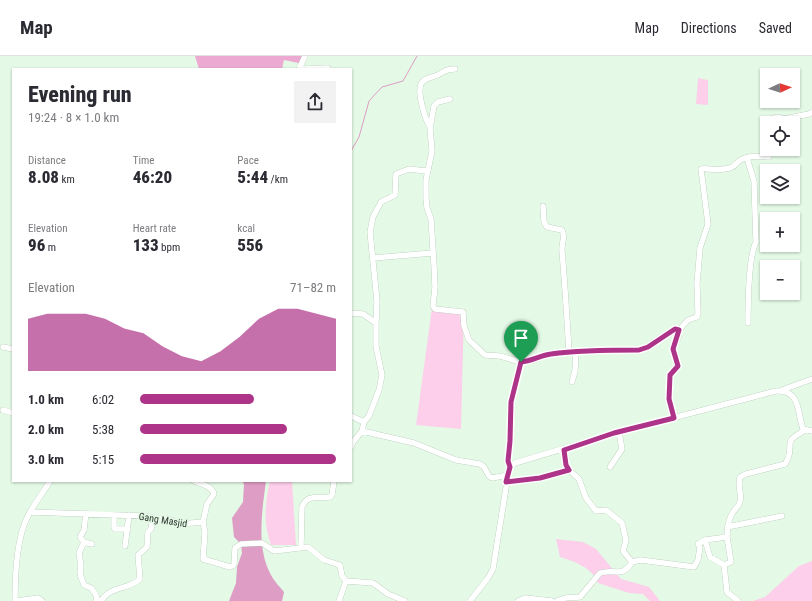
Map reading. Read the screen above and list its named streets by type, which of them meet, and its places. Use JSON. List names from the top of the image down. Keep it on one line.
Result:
{"streets":{"street":["Gang Masjid"]},"north":"right","page":{"header":"Map","nav":["Map","Directions","Saved"],"map_buttons":["+","−"],"heading":["Evening run","19:24 · 8 × 1.0 km"],"stats":[["Distance","8.08 km"],["Time","46:20"],["Pace","5:44 /km"],["Elevation","96 m"],["Heart rate","133 bpm"],["kcal","556"]],"chart":["Elevation","71–82 m"],"list":[{"name":"1.0 km","note":"6:02"},{"name":"2.0 km","note":"5:38"},{"name":"3.0 km","note":"5:15"}]}}
